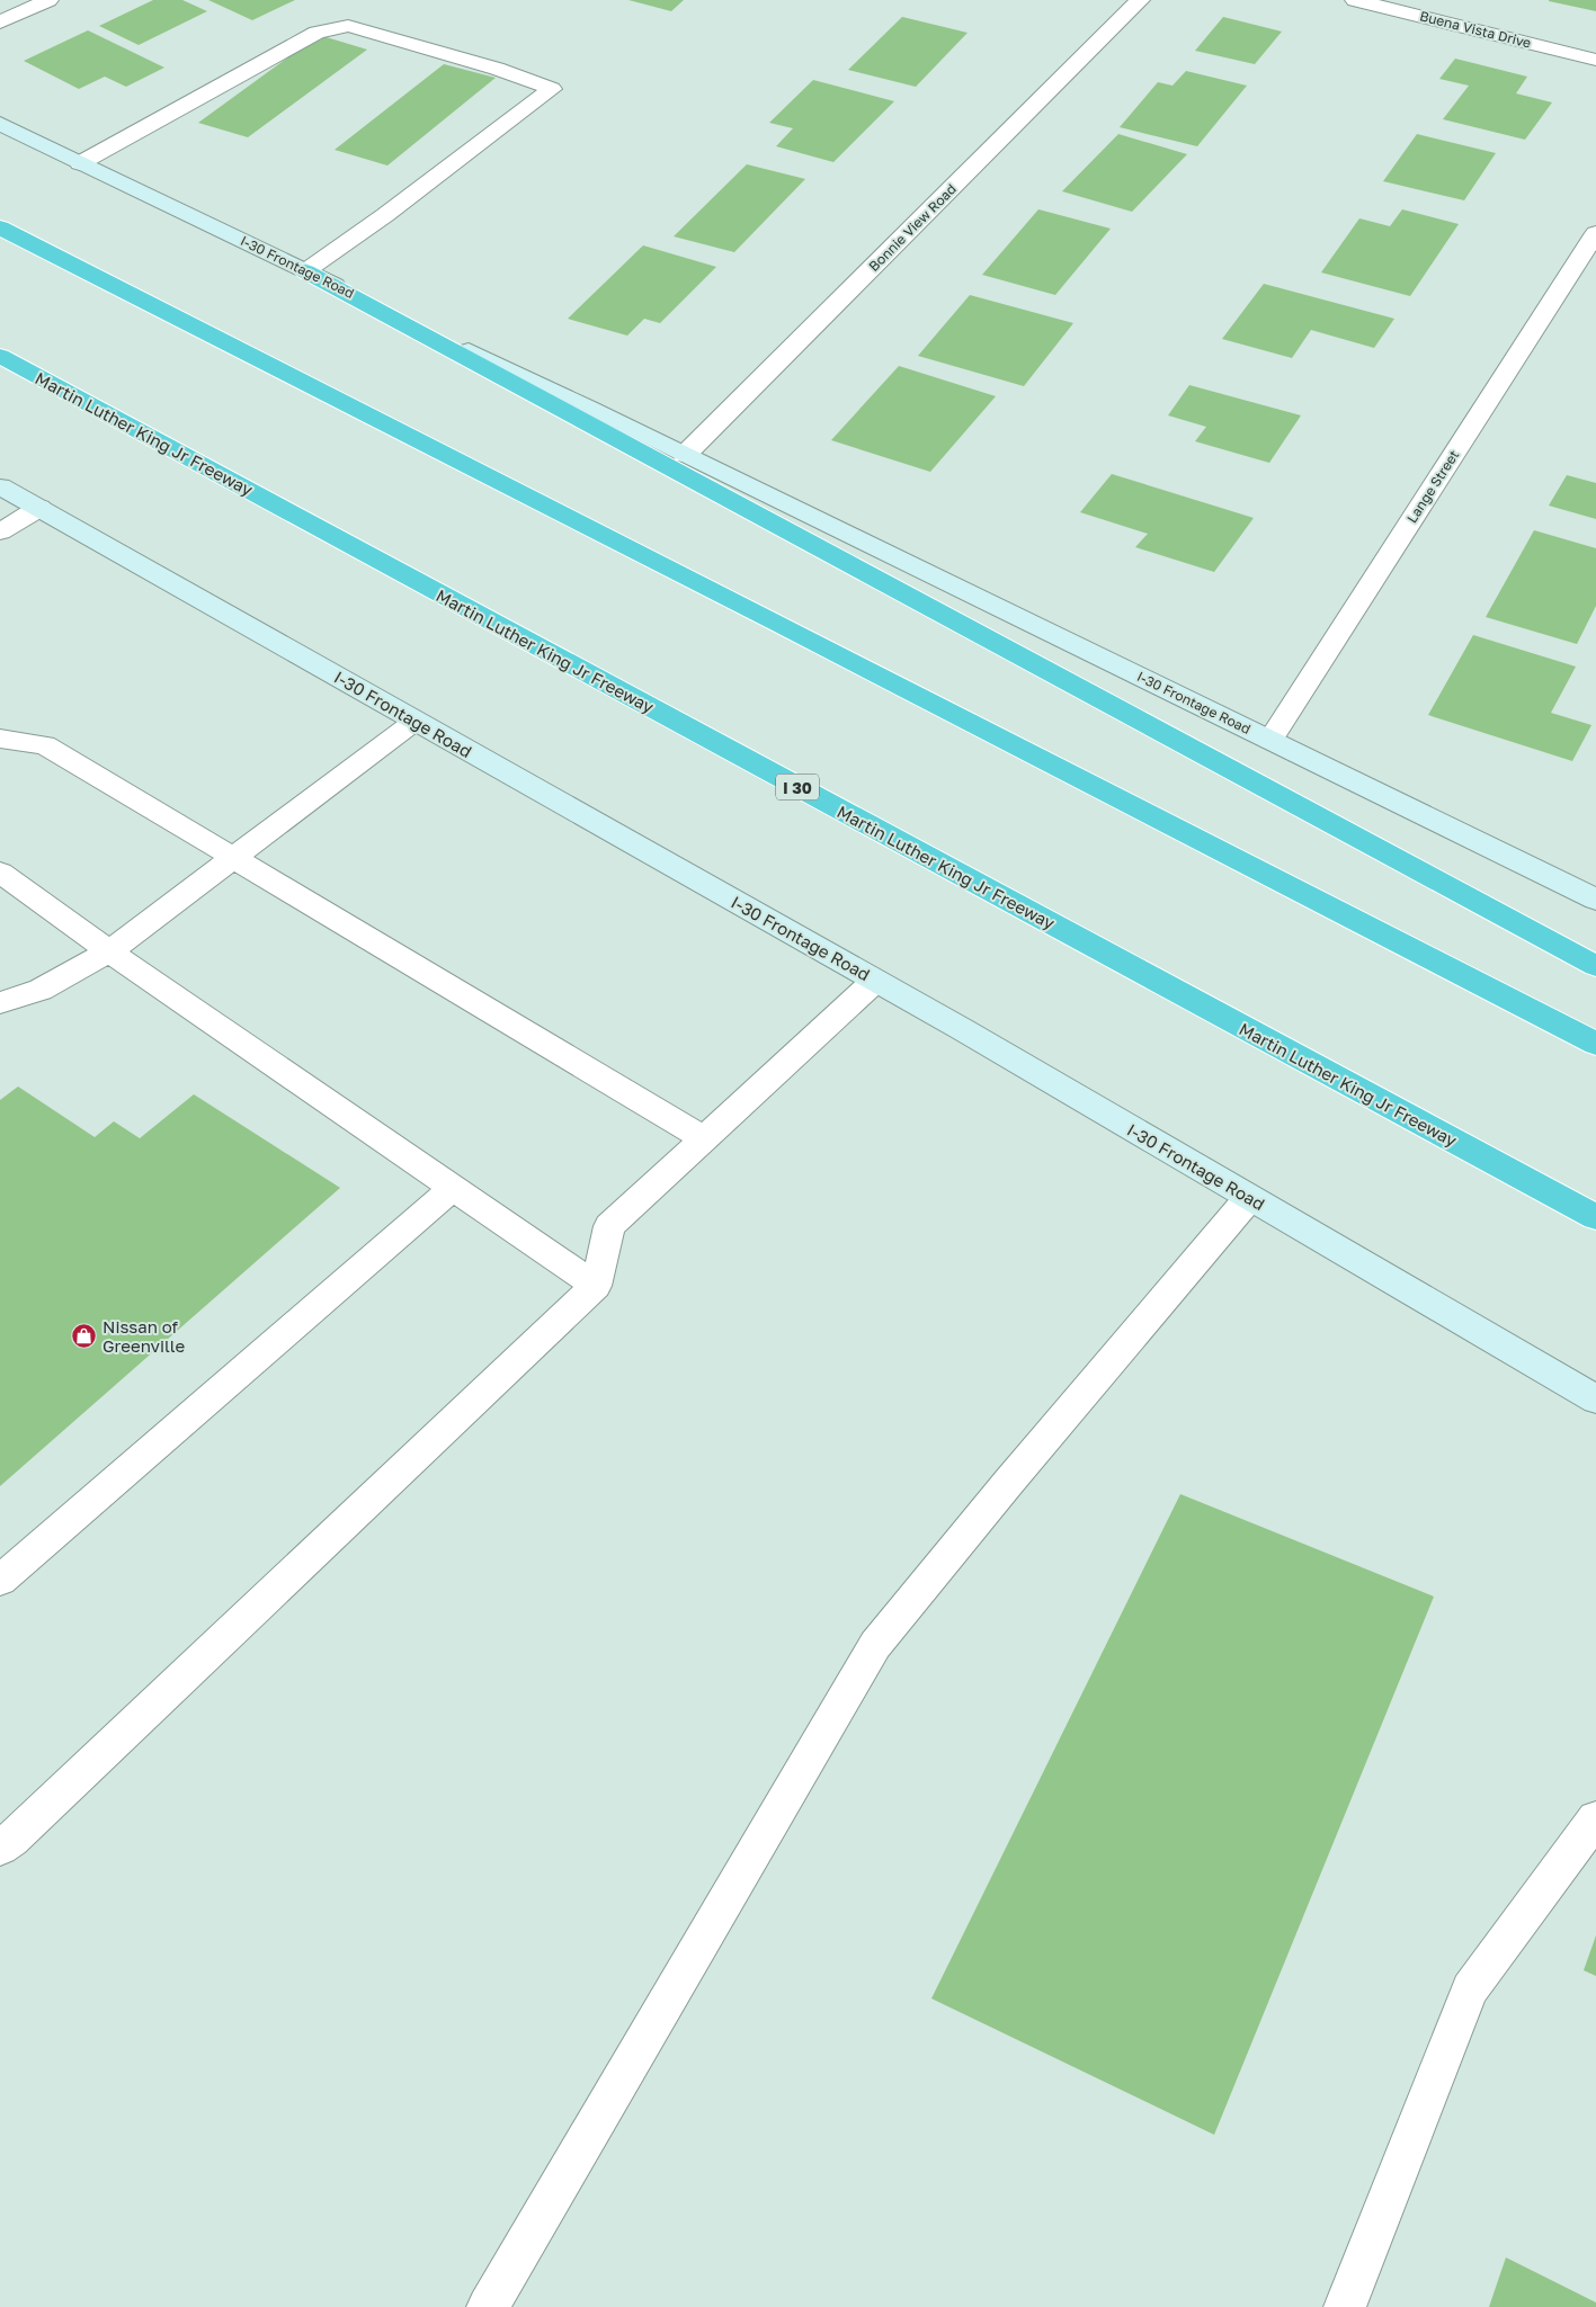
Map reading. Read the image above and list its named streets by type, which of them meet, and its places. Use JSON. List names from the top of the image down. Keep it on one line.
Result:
{"streets":{"highway":["Martin Luther King Jr Freeway","I 30"],"main road":["I-30 Frontage Road"],"street":["Buena Vista Drive","Bonnie View Road","Lange Street"]},"crossings":[["Bonnie View Road","I-30 Frontage Road"],["I-30 Frontage Road","Lange Street"]],"places":{"shop":["Nissan of Greenville"]}}
